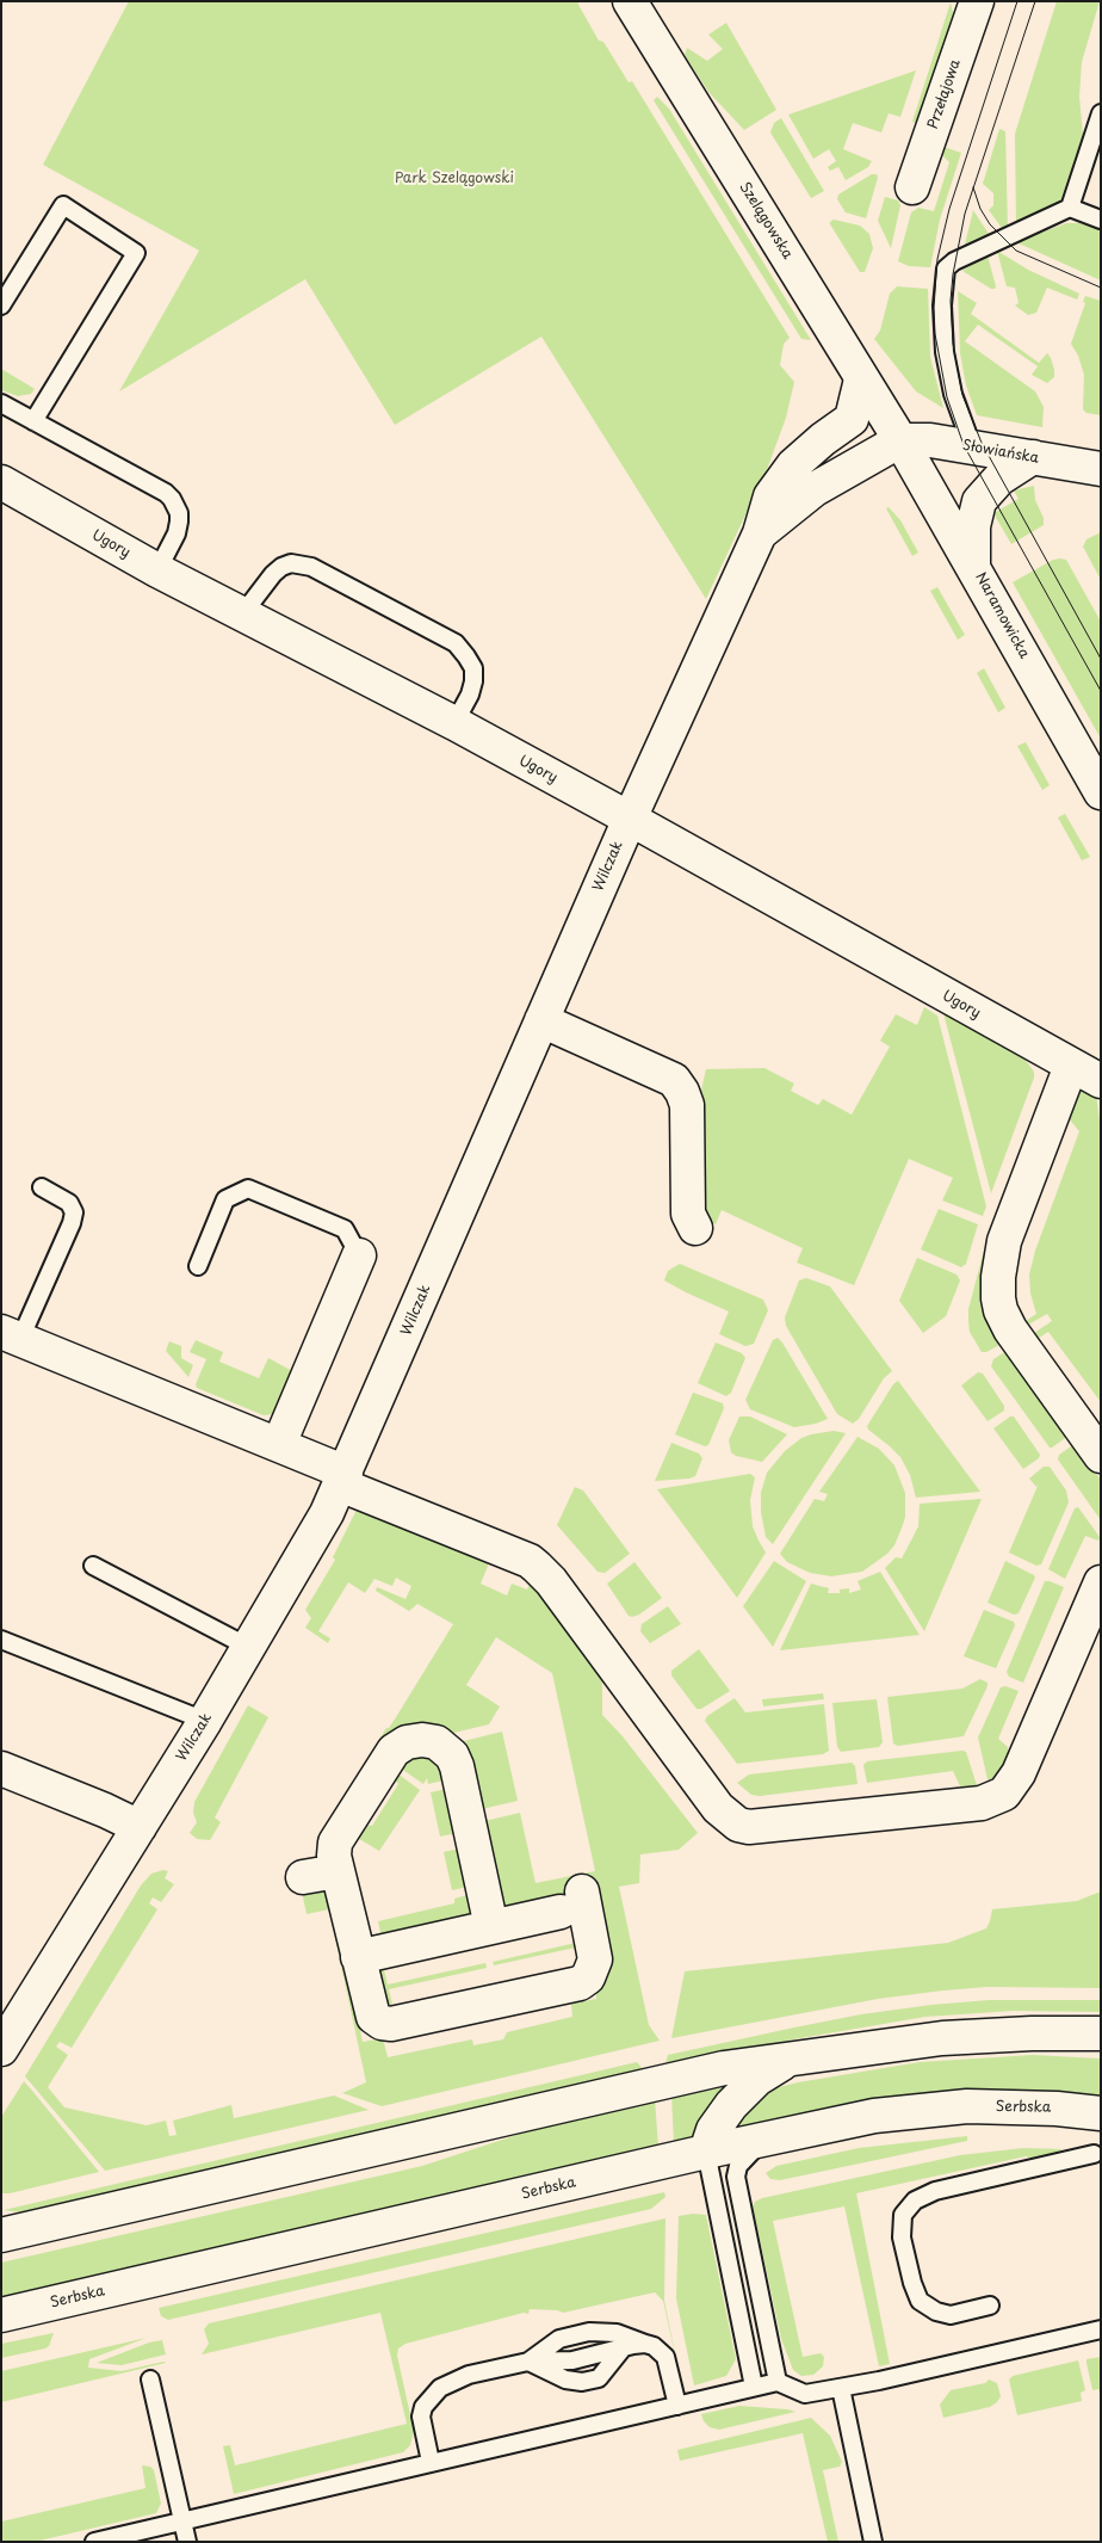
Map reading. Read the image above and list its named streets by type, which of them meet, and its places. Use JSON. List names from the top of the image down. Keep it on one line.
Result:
{"streets":{"street":["Przełajowa","Szelągowska","Słowiańska","Ugory","Naramowicka","Wilczak","Serbska"]},"crossings":[["Szelągowska","Słowiańska"],["Szelągowska","Naramowicka"],["Szelągowska","Wilczak"],["Słowiańska","Naramowicka"],["Słowiańska","Wilczak"],["Ugory","Wilczak"],["Naramowicka","Wilczak"]],"parks":["Park Szelągowski"]}
